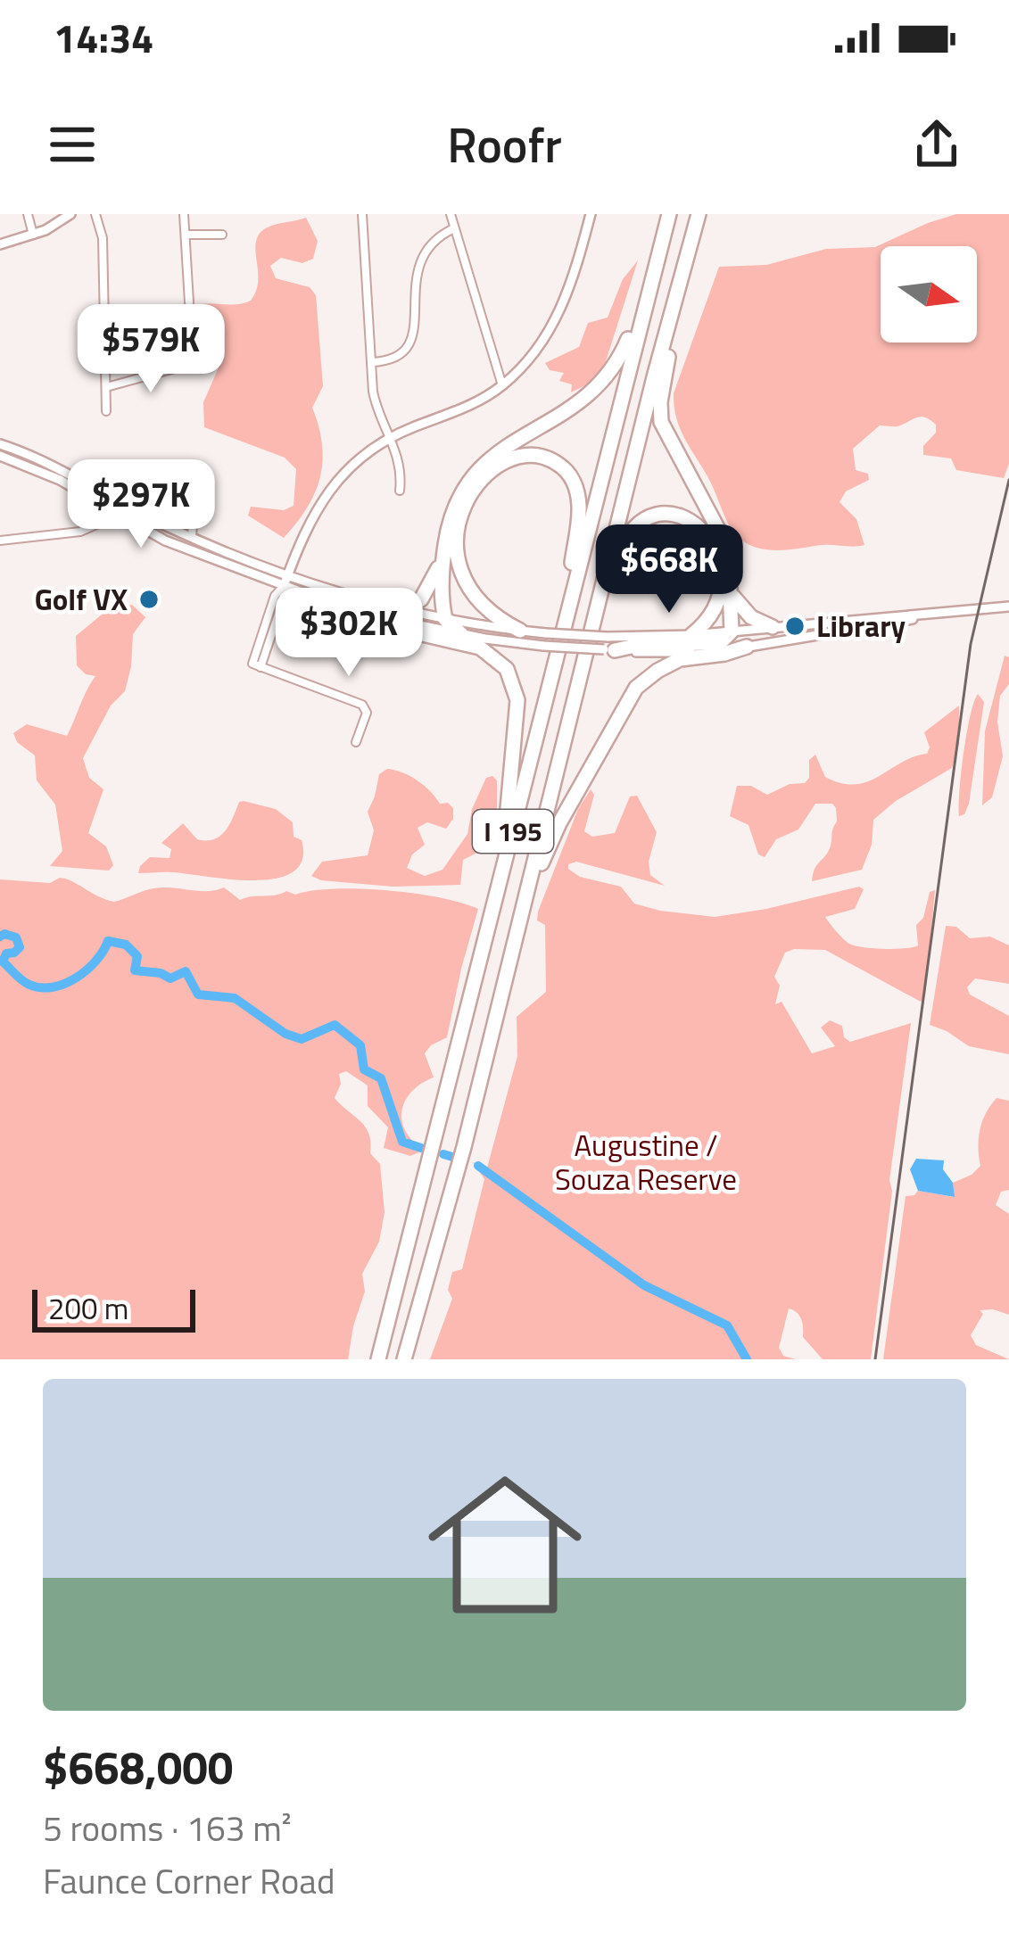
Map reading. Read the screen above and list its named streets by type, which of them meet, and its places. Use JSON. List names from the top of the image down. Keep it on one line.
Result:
{"streets":{"highway":["I 195"]},"parks":["Augustine / Souza Reserve"],"places":["Golf VX","Library"],"scale_bar":"200 m","north":"right","page":{"status":"14:34","header":"Roofr","price":["$579K","$297K","$668K","$302K"],"scale":"200 m","list":[{"name":"$668,000","note":"5 rooms · 163 m² · Faunce Corner Road"}]}}
